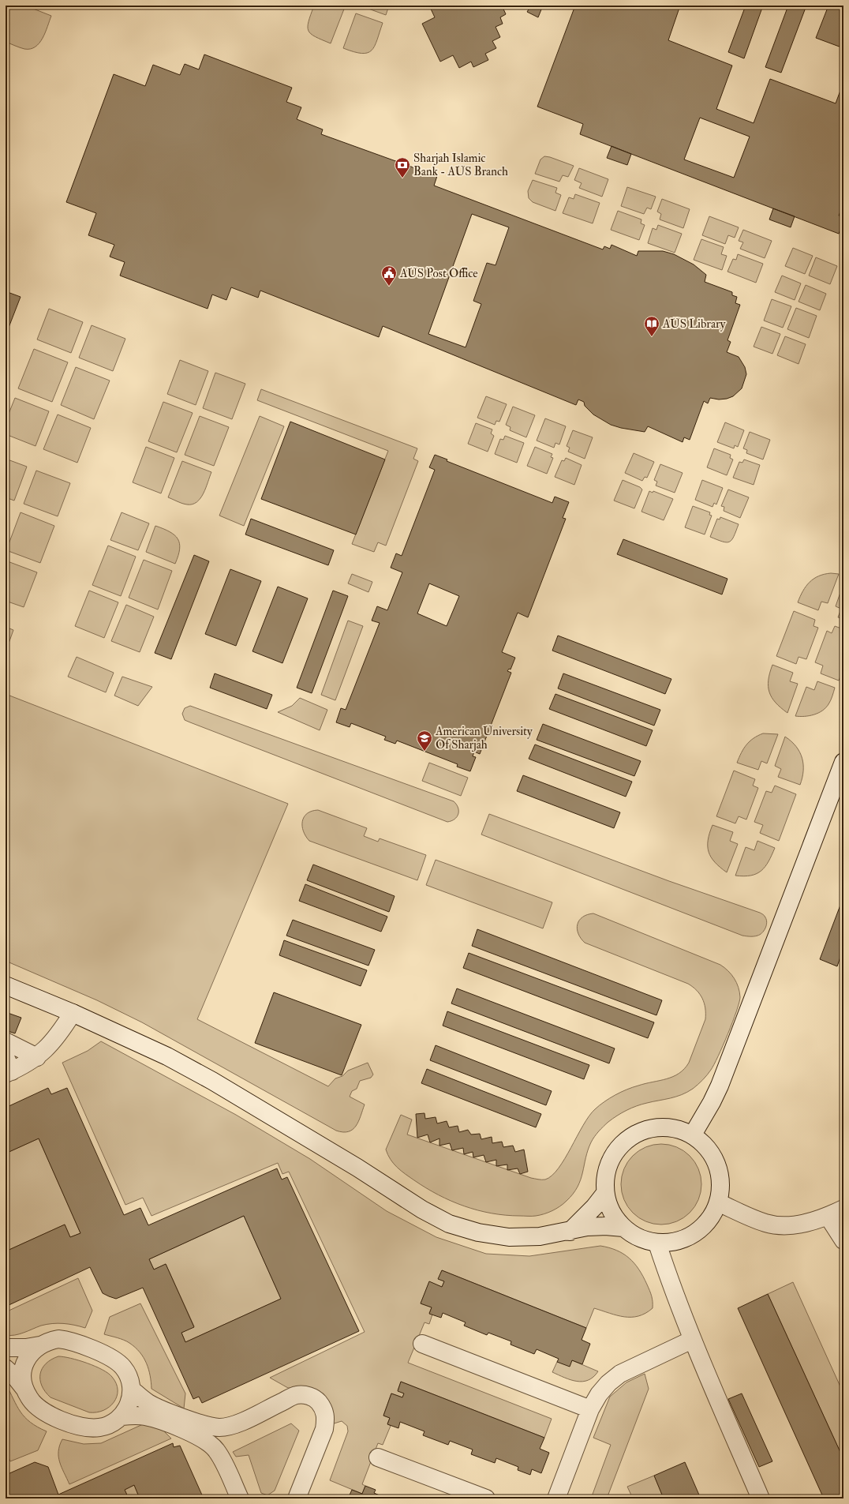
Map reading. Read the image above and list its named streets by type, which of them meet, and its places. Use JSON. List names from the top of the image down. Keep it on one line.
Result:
{"places":{"bank":["Sharjah Islamic Bank - AUS Branch"],"public building":["AUS Post Office"],"library":["AUS Library"],"school or university":["American University Of Sharjah"]}}
